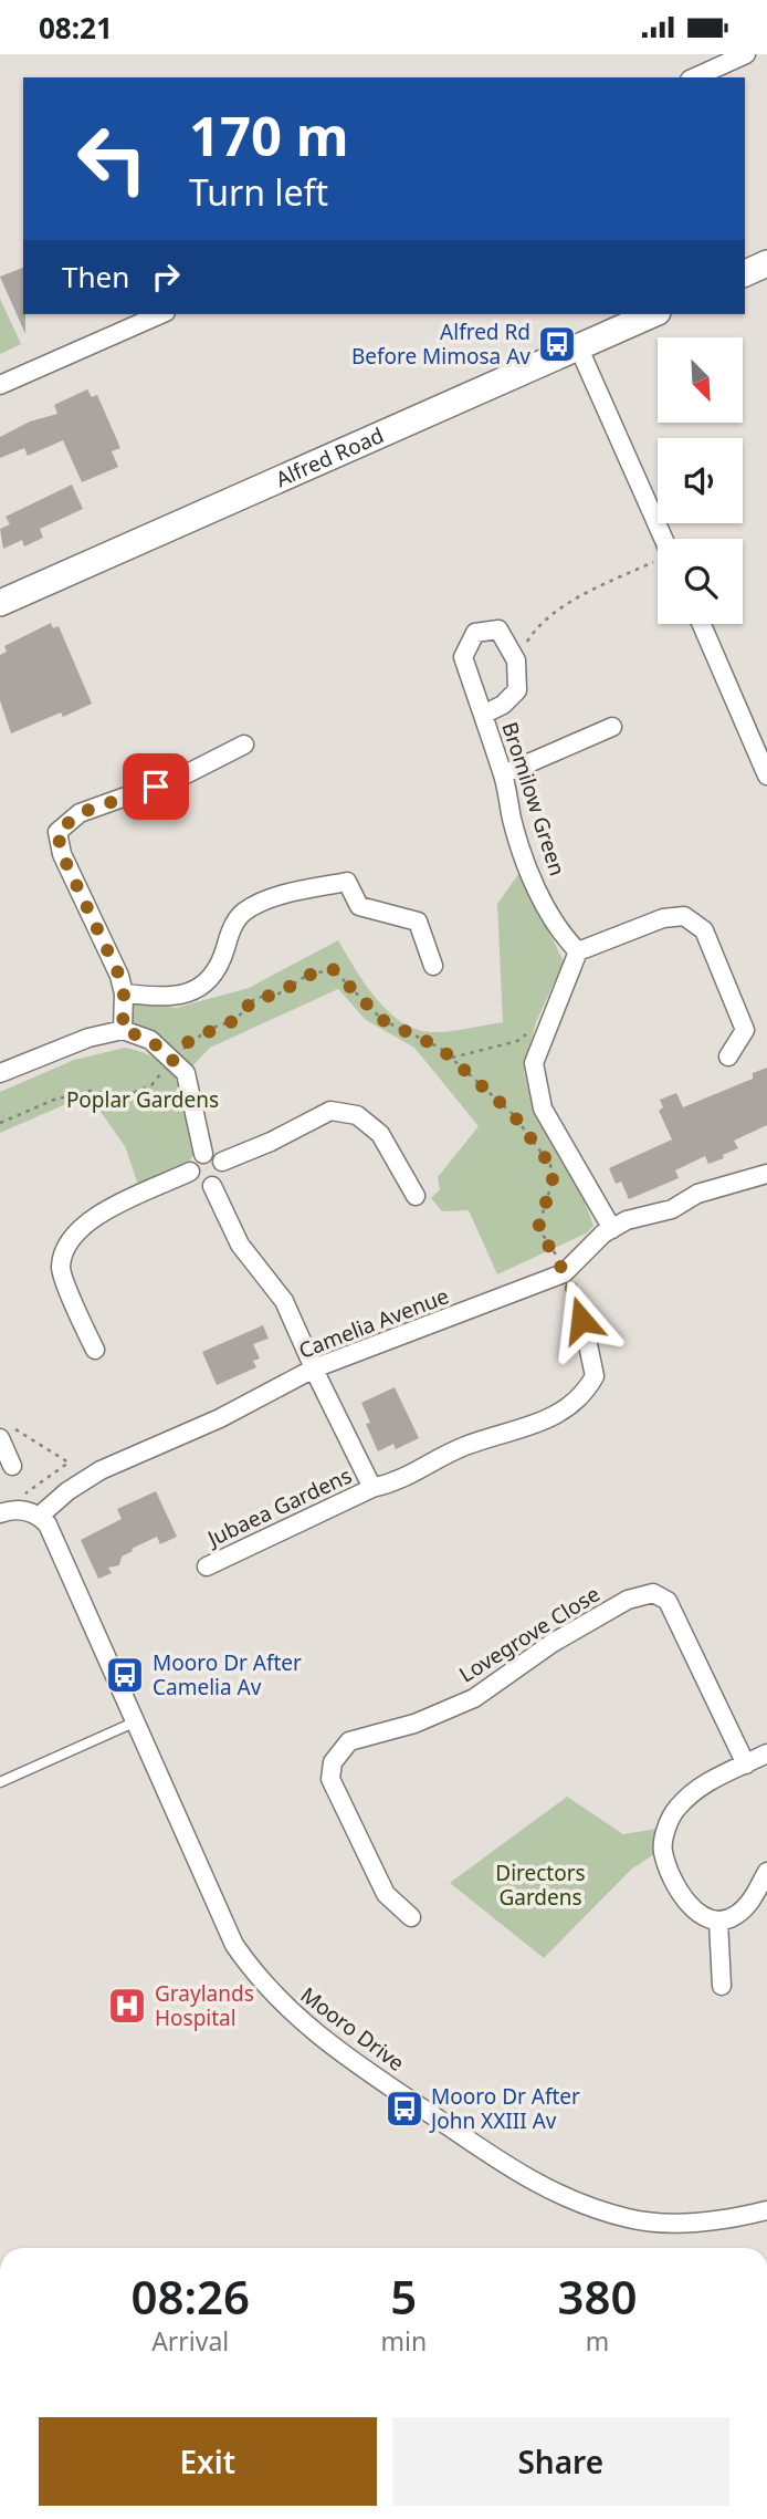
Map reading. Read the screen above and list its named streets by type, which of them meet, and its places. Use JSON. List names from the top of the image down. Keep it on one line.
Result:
{"streets":{"main road":["Alfred Road"],"street":["Bromilow Green","Camelia Avenue","Jubaea Gardens","Lovegrove Close","Mooro Drive"]},"crossings":[["Camelia Avenue","Jubaea Gardens"],["Camelia Avenue","Mooro Drive"]],"parks":["Poplar Gardens","Directors Gardens"],"places":{"bus stop":["Alfred Rd Before Mimosa Av","Mooro Dr After Camelia Av","Mooro Dr After John XXIII Av"],"hospital":["Graylands Hospital"]},"north":"bottom right","page":{"status":"08:21","turn":["170 m","Turn left"],"then":"Then","eta":["08:26","Arrival","5","min","380","m"],"buttons":["Exit","Share"]}}
